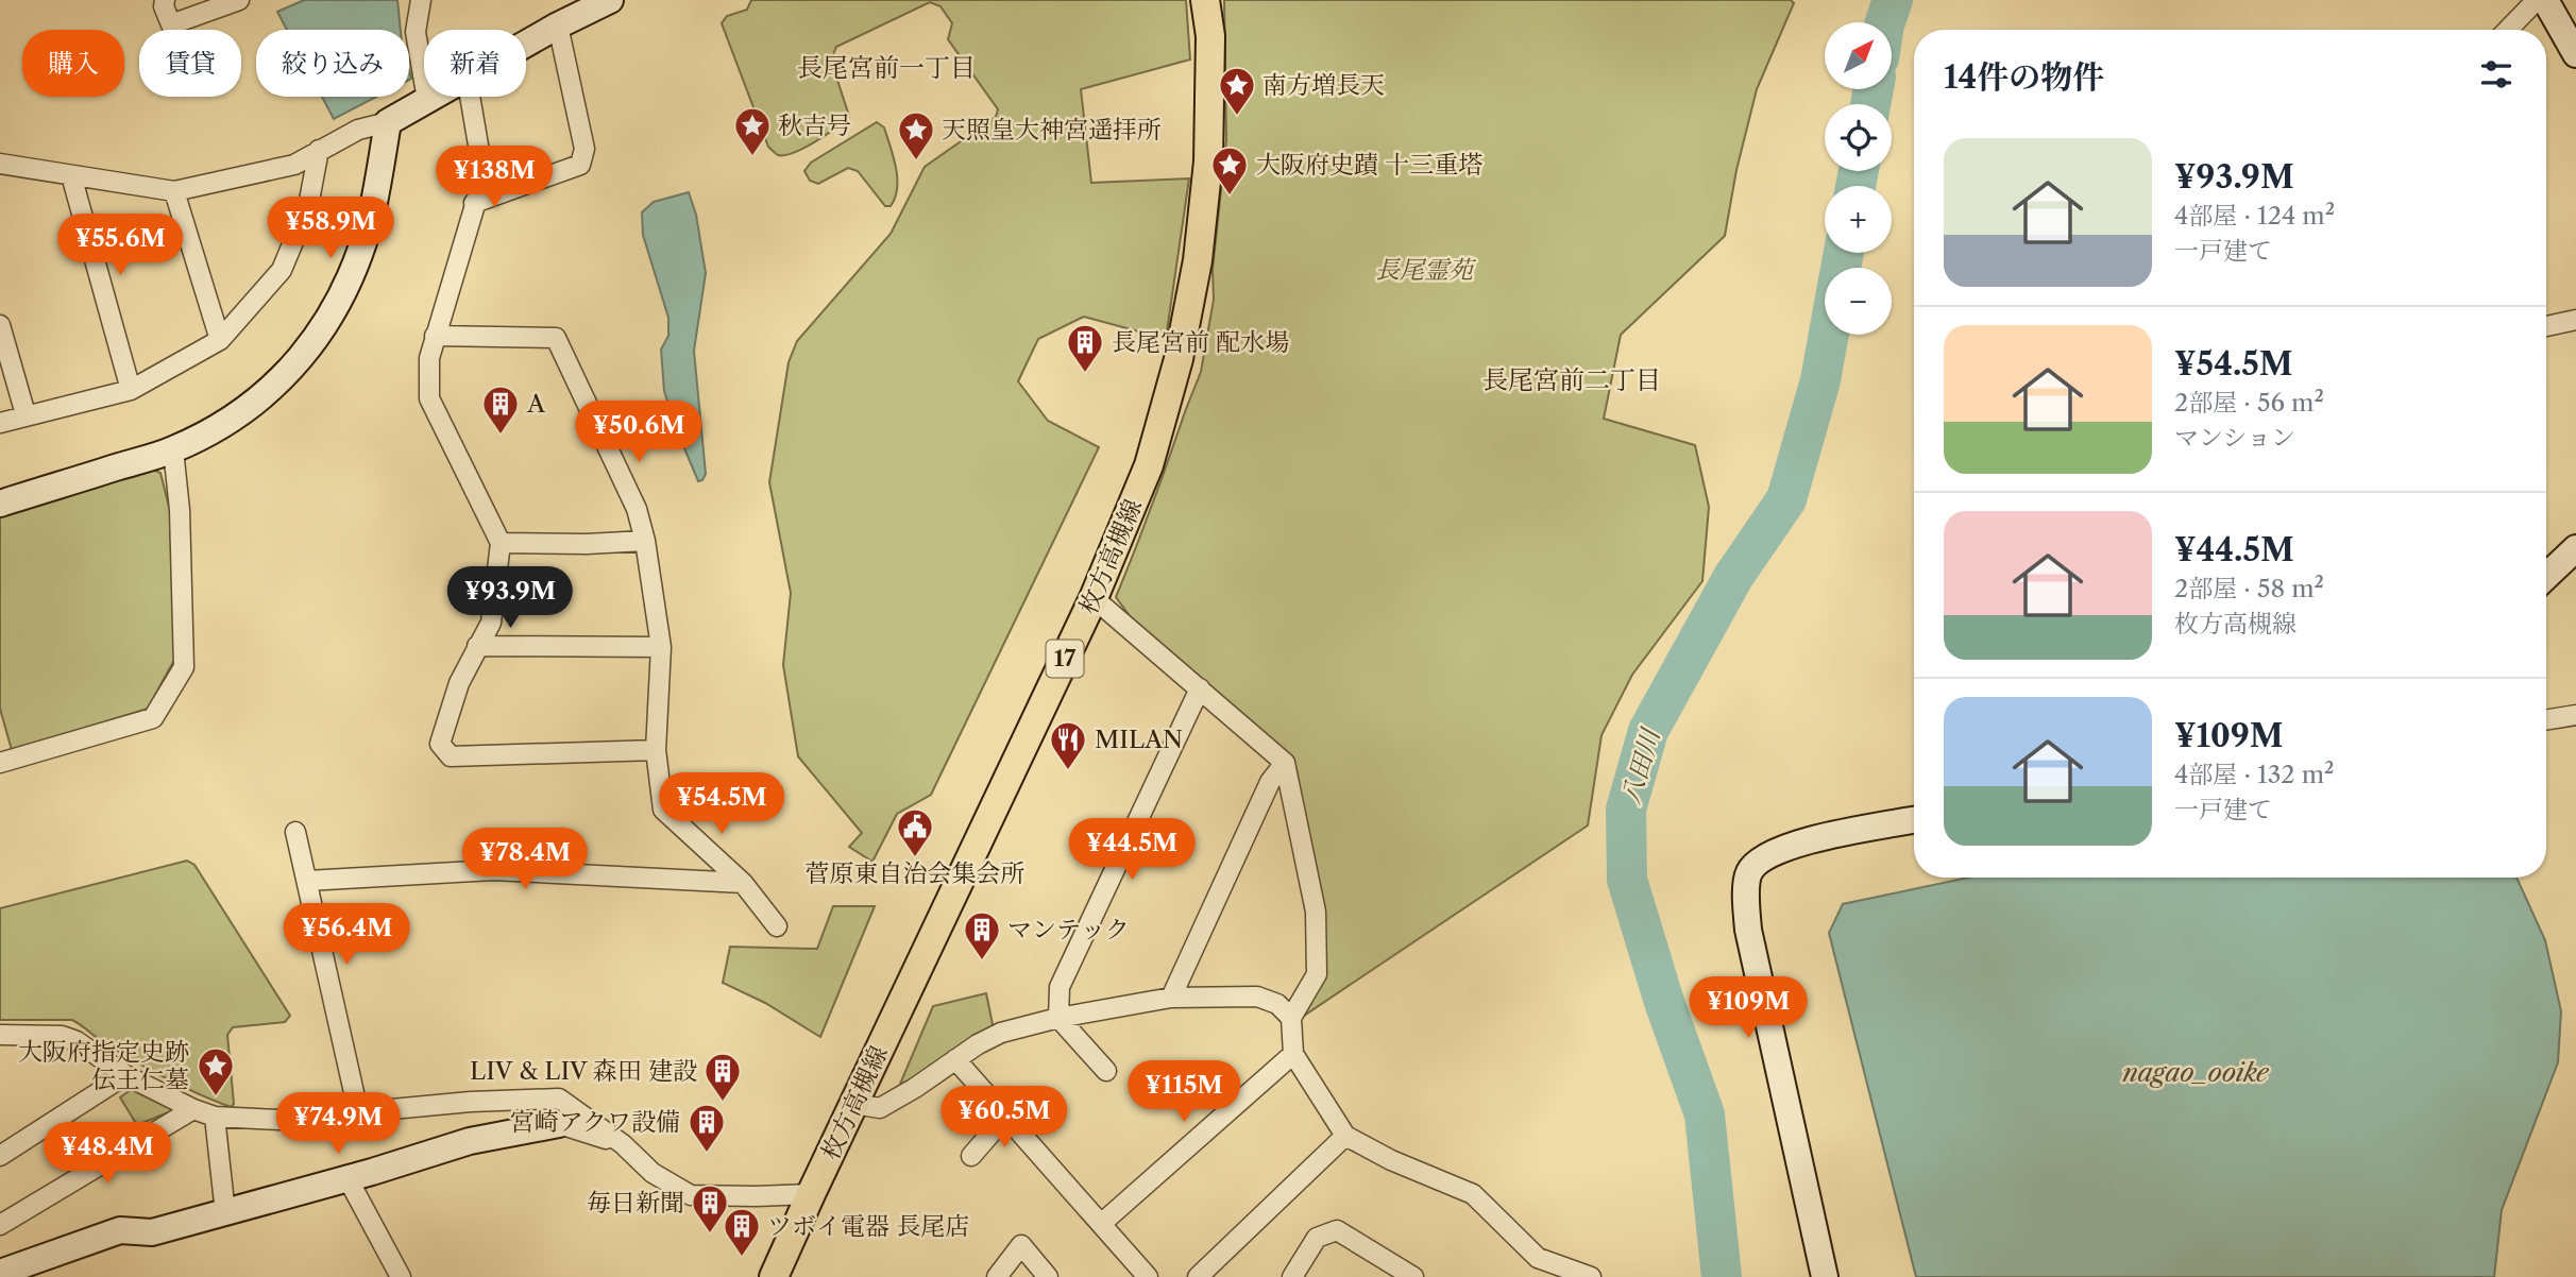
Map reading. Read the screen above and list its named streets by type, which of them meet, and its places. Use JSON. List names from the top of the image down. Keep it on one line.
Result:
{"streets":{"main road":["枚方高槻線","17"]},"districts":["長尾宮前一丁目","長尾宮前二丁目"],"water":["八田川","nagao_ooike"],"parks":["長尾霊苑"],"places":{"place":["南方増長天","秋吉号","天照皇大神宮遥拝所","大阪府史蹟 十三重塔","大阪府指定史跡 伝王仁墓"],"building":["長尾宮前 配水場","A","マンテック","LIV & LIV 森田 建設","宮崎アクワ設備","毎日新聞","ツボイ電器 長尾店"],"restaurant":["MILAN"],"public building":["菅原東自治会集会所"]},"north":"top right","page":{"map_buttons":["+","−"],"chip":["購入","賃貸","絞り込み","新着"],"heading":"14件の物件","list":[{"name":"¥93.9M","note":"4部屋 · 124 m² · 一戸建て"},{"name":"¥54.5M","note":"2部屋 · 56 m² · マンション"},{"name":"¥44.5M","note":"2部屋 · 58 m² · 枚方高槻線"},{"name":"¥109M","note":"4部屋 · 132 m² · 一戸建て"}],"price":["¥138M","¥58.9M","¥55.6M","¥50.6M","¥93.9M","¥54.5M","¥44.5M","¥78.4M","¥56.4M","¥109M","¥115M","¥60.5M","¥74.9M","¥48.4M"]}}
